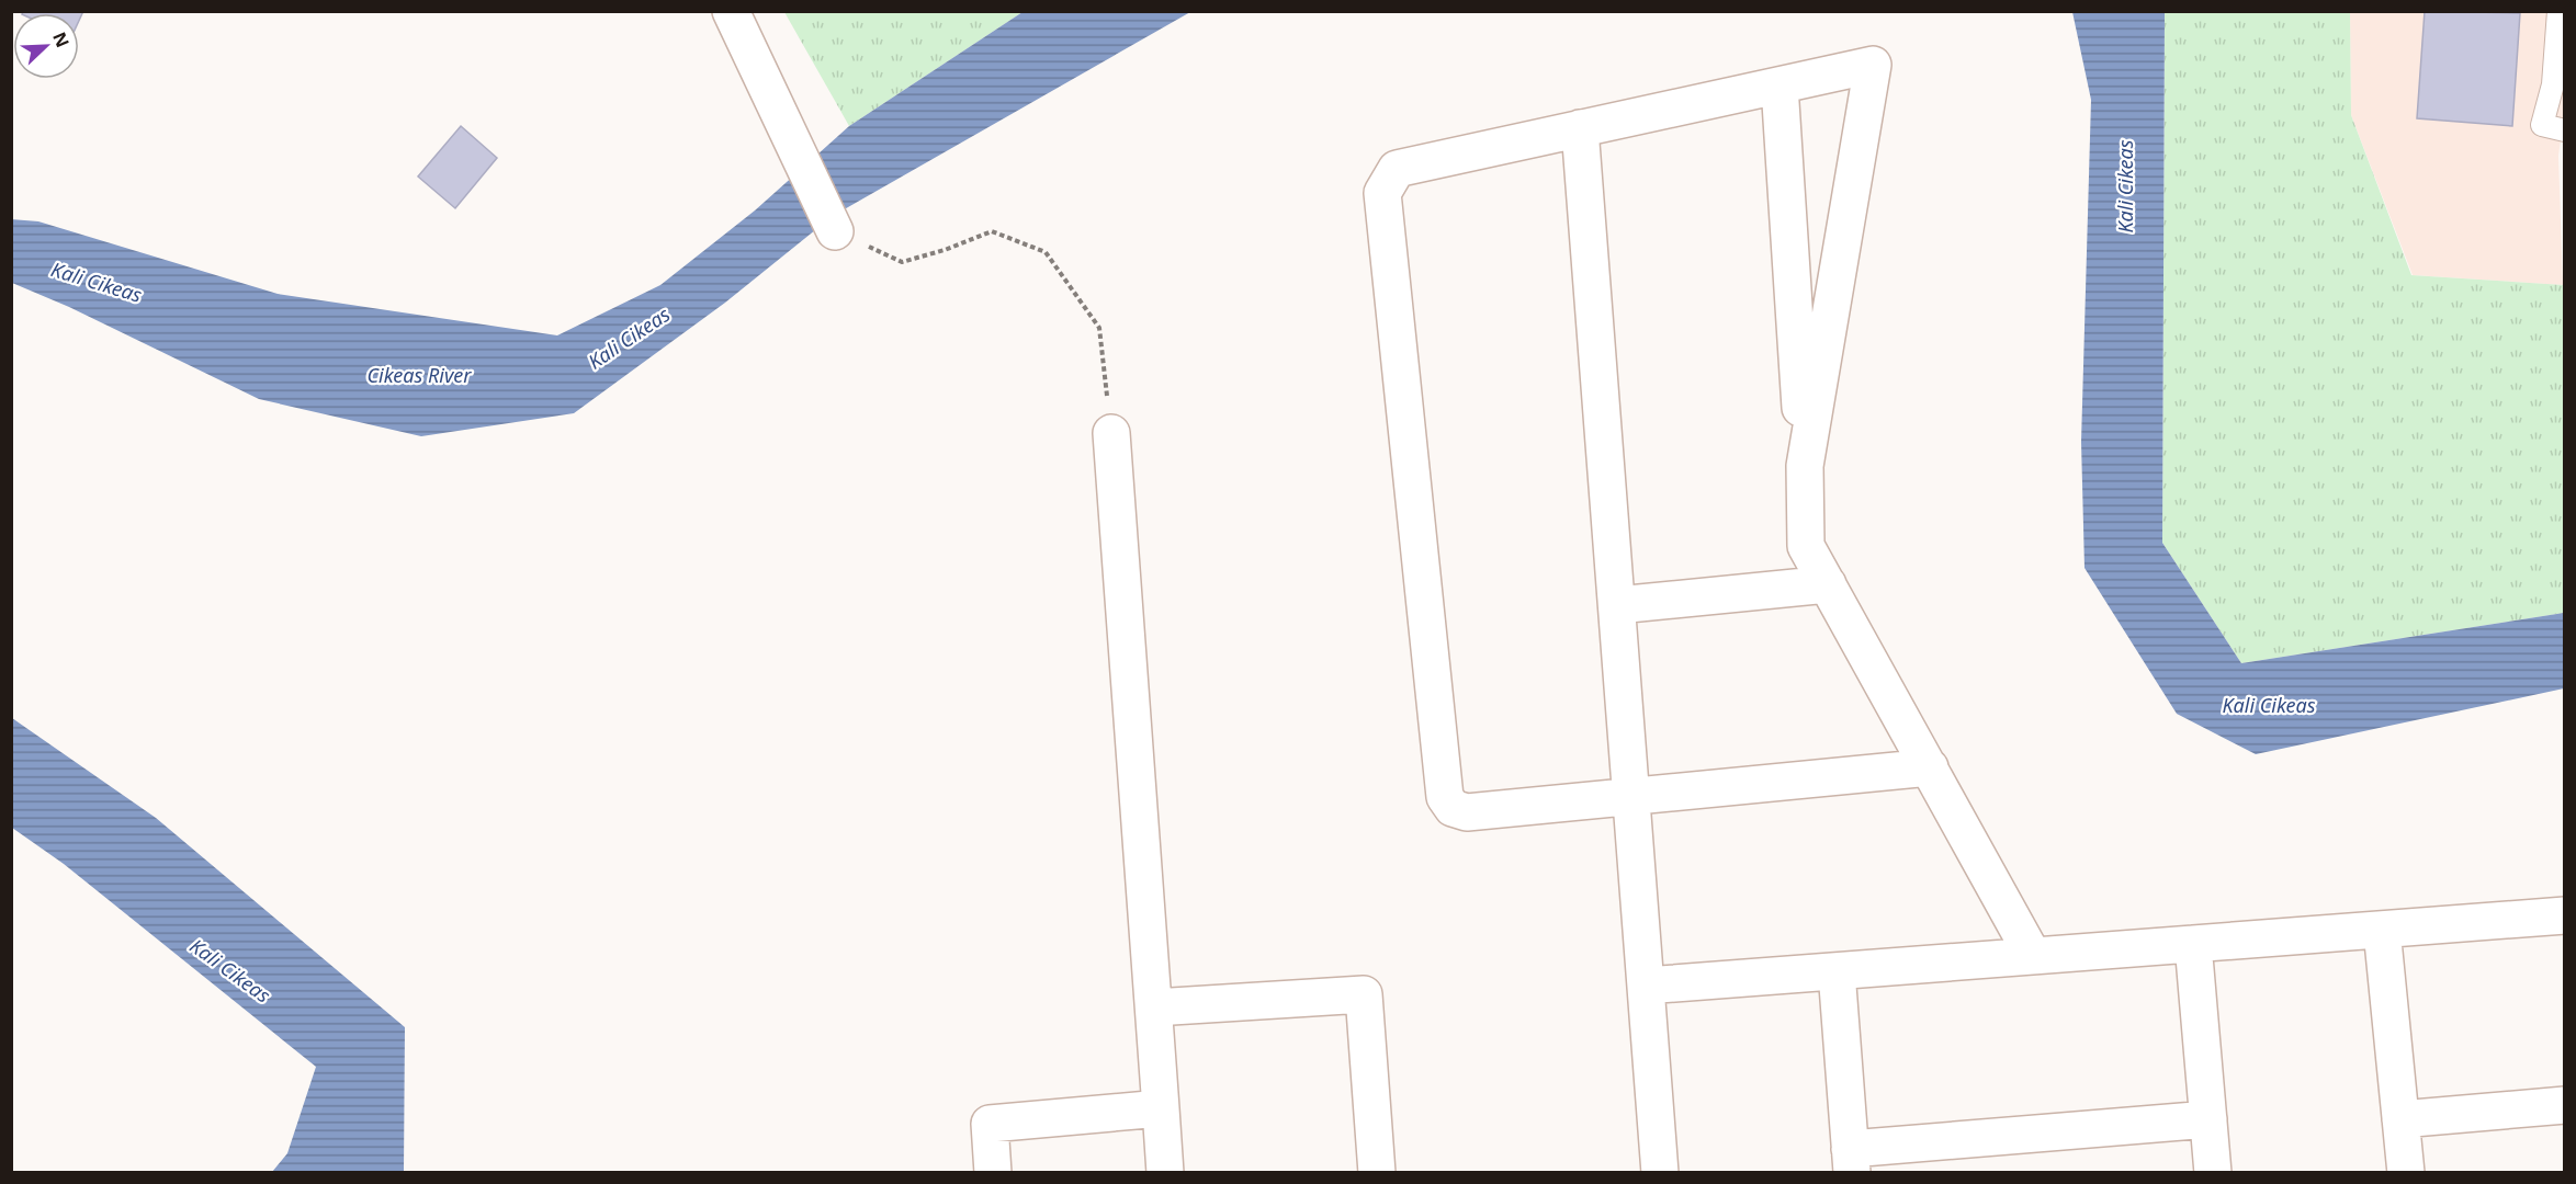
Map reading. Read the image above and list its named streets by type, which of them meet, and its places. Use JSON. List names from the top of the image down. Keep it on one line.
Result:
{"water":["Kali Cikeas","Cikeas River"],"north":"top right"}
